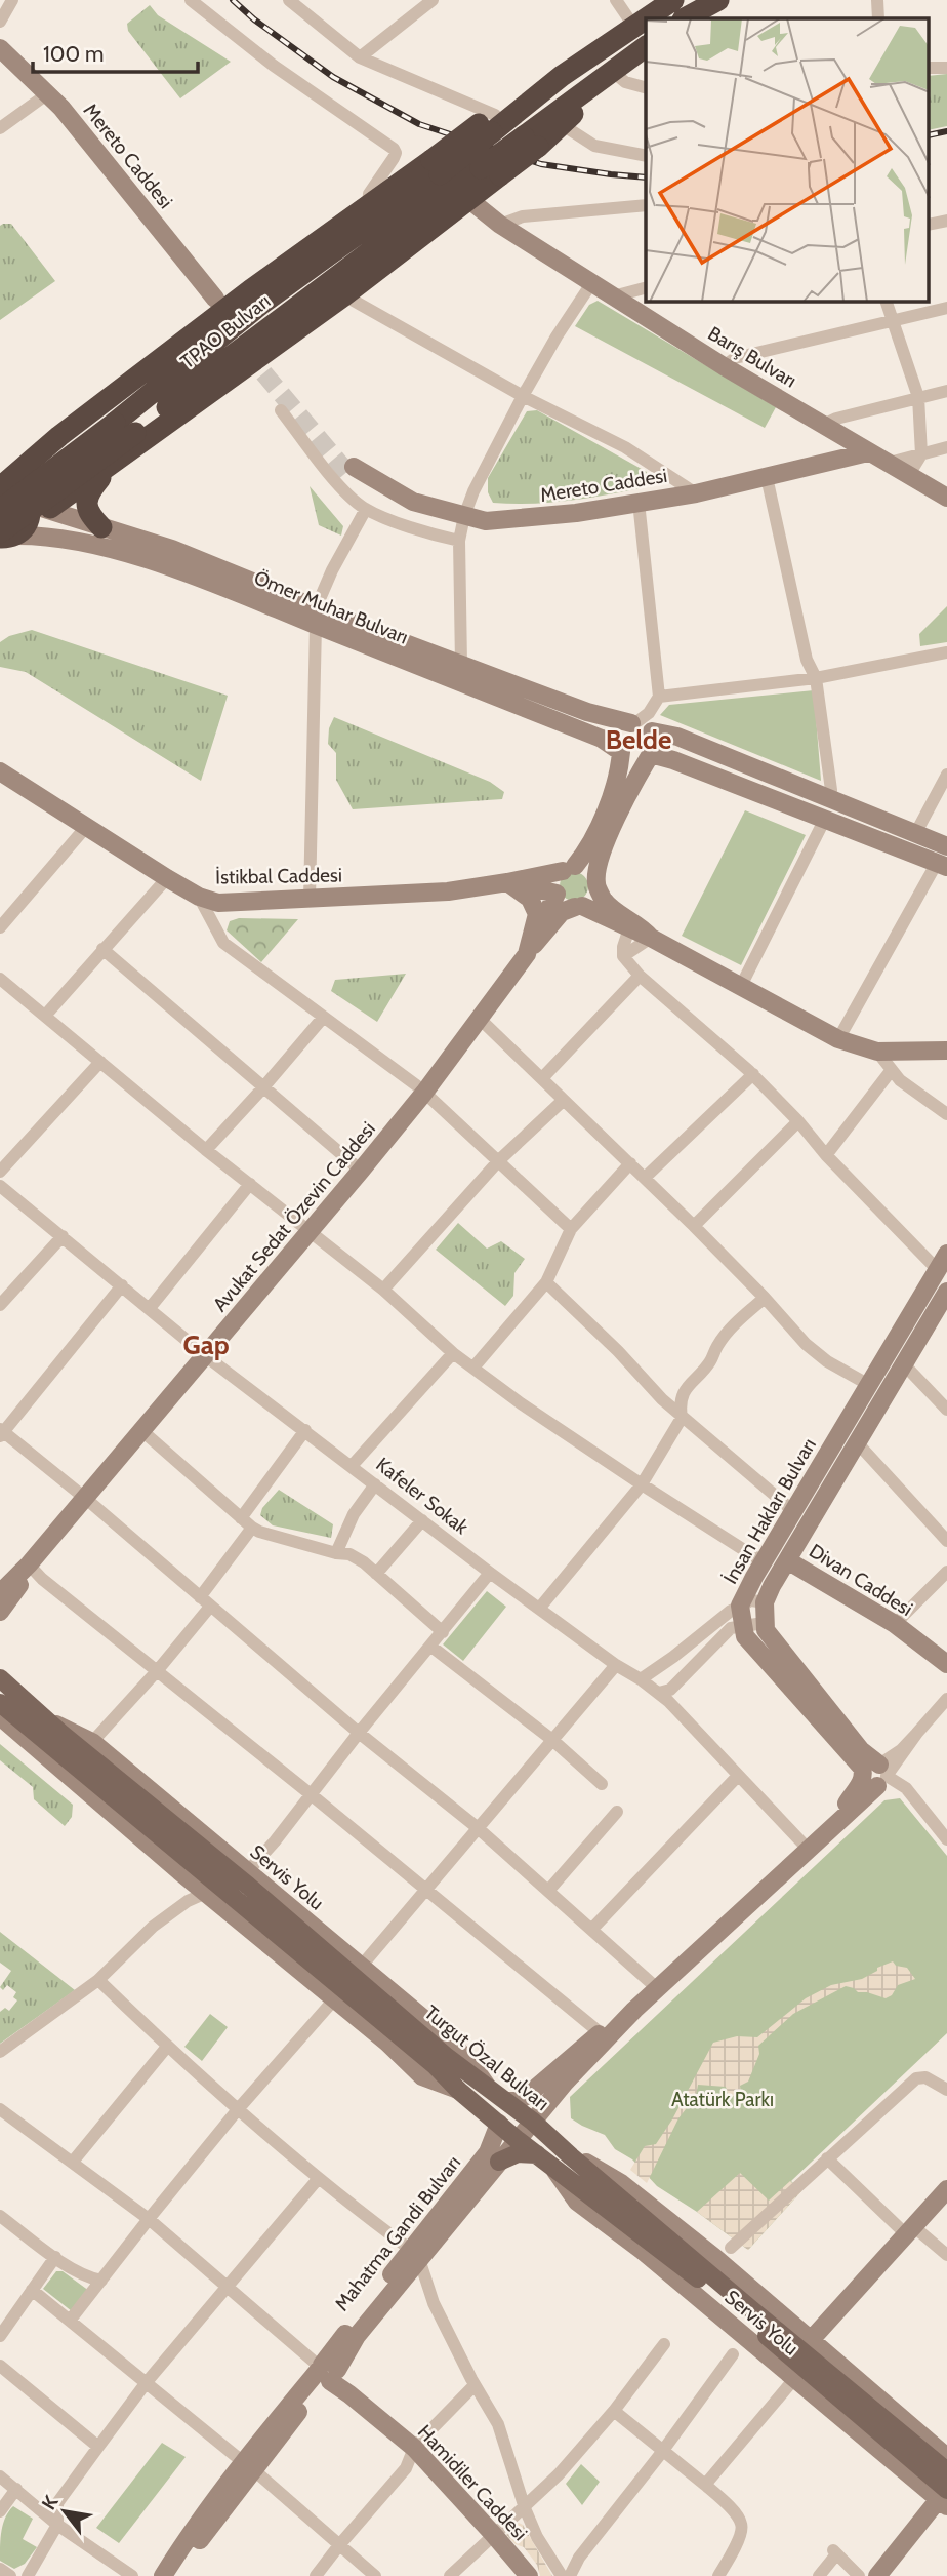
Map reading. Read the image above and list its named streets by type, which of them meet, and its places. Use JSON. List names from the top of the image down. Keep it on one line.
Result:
{"streets":{"highway":["TPAO Bulvarı"],"main road":["Turgut Özal Bulvarı"],"street":["Mereto Caddesi","Barış Bulvarı","Ömer Muhar Bulvarı","İstikbal Caddesi","Avukat Sedat Özevin Caddesi","Kafeler Sokak","İnsan Hakları Bulvarı","Divan Caddesi","Servis Yolu","Mahatma Gandi Bulvarı","Hamidiler Caddesi"]},"crossings":[["Mereto Caddesi","Barış Bulvarı"],["TPAO Bulvarı","Barış Bulvarı"],["TPAO Bulvarı","Ömer Muhar Bulvarı"],["İstikbal Caddesi","Avukat Sedat Özevin Caddesi"],["Avukat Sedat Özevin Caddesi","Kafeler Sokak"],["İnsan Hakları Bulvarı","Divan Caddesi"],["Servis Yolu","Turgut Özal Bulvarı"],["Turgut Özal Bulvarı","Mahatma Gandi Bulvarı"],["Mahatma Gandi Bulvarı","Hamidiler Caddesi"]],"districts":["Belde","Gap"],"parks":["Atatürk Parkı"],"scale_bar":"100 m","north":"top left"}
